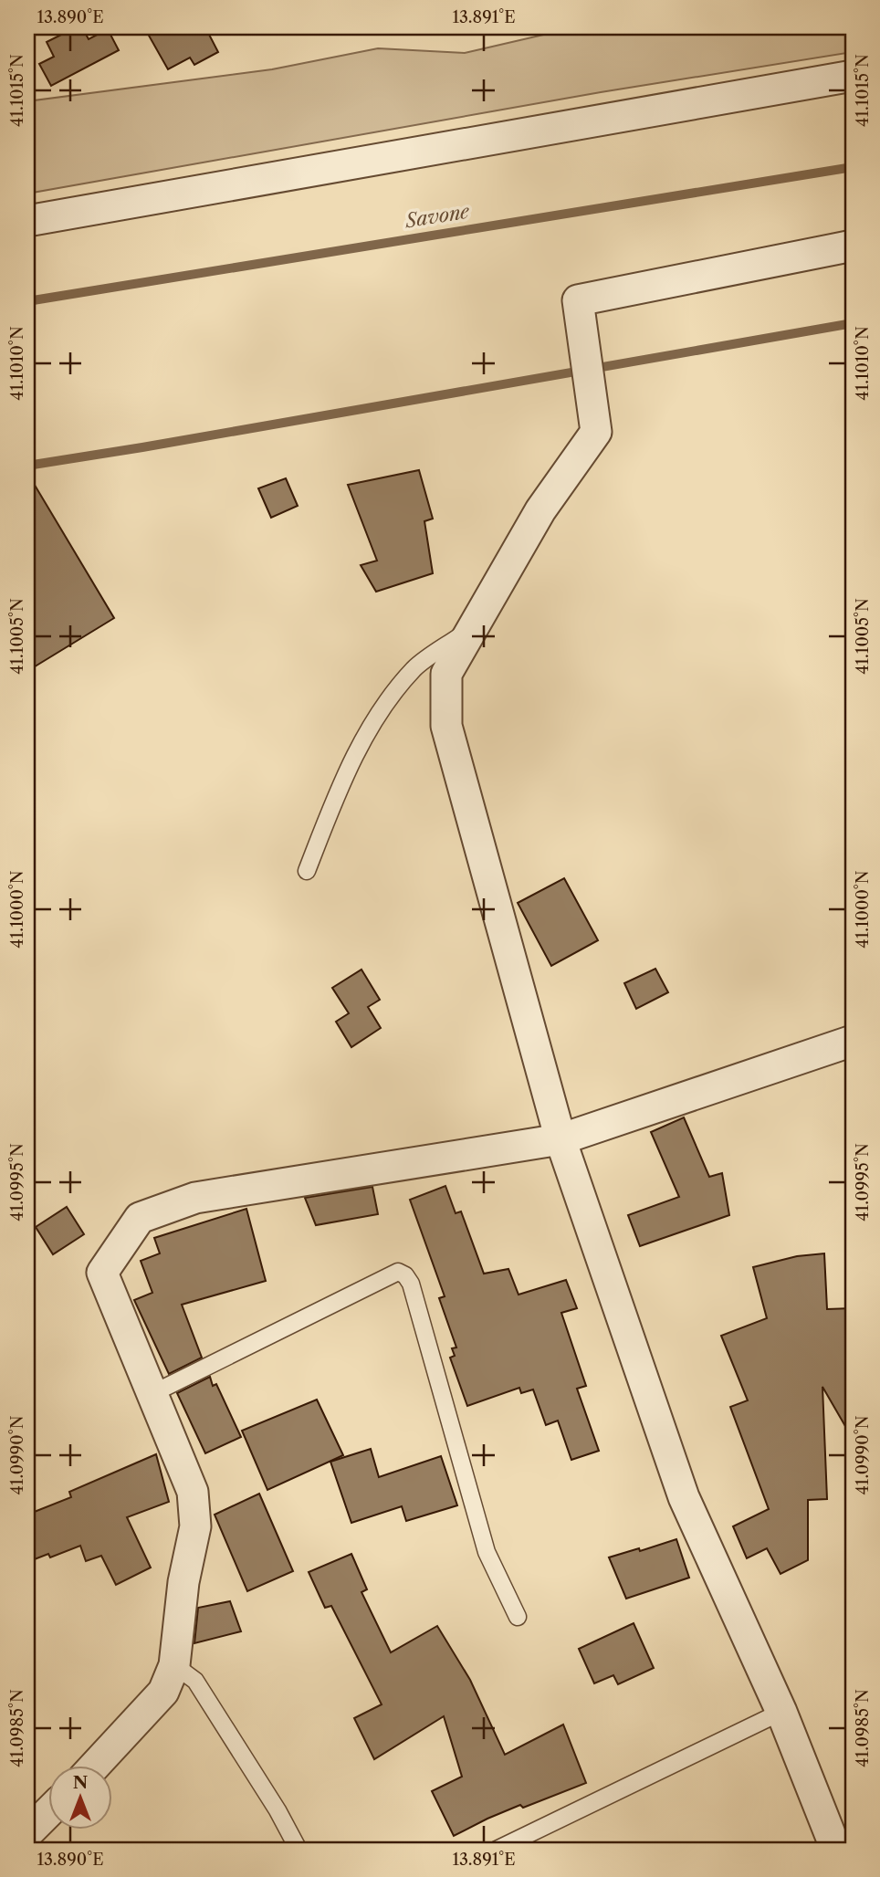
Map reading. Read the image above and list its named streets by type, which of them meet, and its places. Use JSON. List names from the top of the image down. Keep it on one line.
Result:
{"water":["Savone"],"north":"top","coordinates":["13.890°E","13.891°E","41.1015°N","41.1010°N","41.1005°N","41.1000°N","41.0995°N","41.0990°N","41.0985°N"]}
